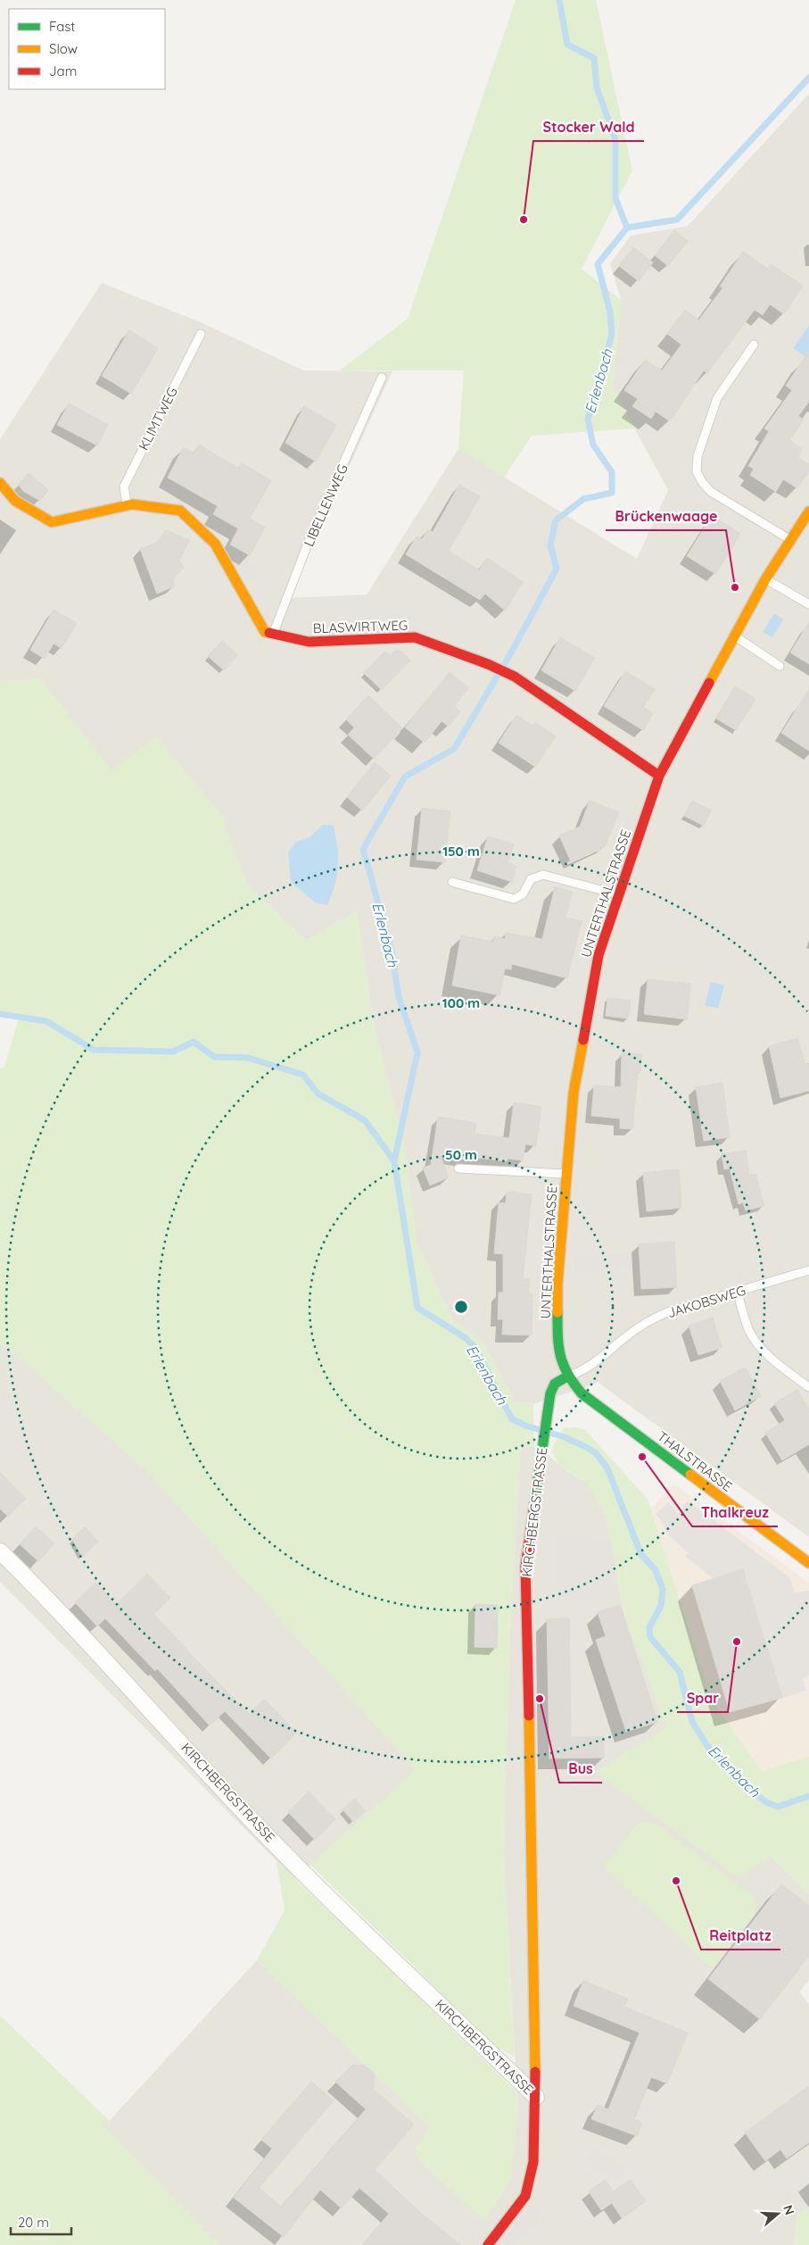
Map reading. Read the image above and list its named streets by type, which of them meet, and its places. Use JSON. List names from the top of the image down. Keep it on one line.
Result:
{"streets":{"street":["BLASWIRTWEG","UNTERTHALSTRASSE","THALSTRASSE","KIRCHBERGSTRASSE"],"lane":["KLIMTWEG","LIBELLENWEG","JAKOBSWEG"]},"crossings":[["KLIMTWEG","BLASWIRTWEG"],["LIBELLENWEG","BLASWIRTWEG"],["BLASWIRTWEG","UNTERTHALSTRASSE"],["UNTERTHALSTRASSE","JAKOBSWEG"],["UNTERTHALSTRASSE","THALSTRASSE"],["UNTERTHALSTRASSE","KIRCHBERGSTRASSE"],["JAKOBSWEG","THALSTRASSE"],["JAKOBSWEG","KIRCHBERGSTRASSE"],["THALSTRASSE","KIRCHBERGSTRASSE"]],"water":["Erlenbach"],"places":["Stocker Wald","Brückenwaage","Thalkreuz","Spar","Bus","Reitplatz"],"legend":["Fast","Slow","Jam"],"scale_bar":"20 m","north":"right","rings":["150 m","100 m","50 m"]}
